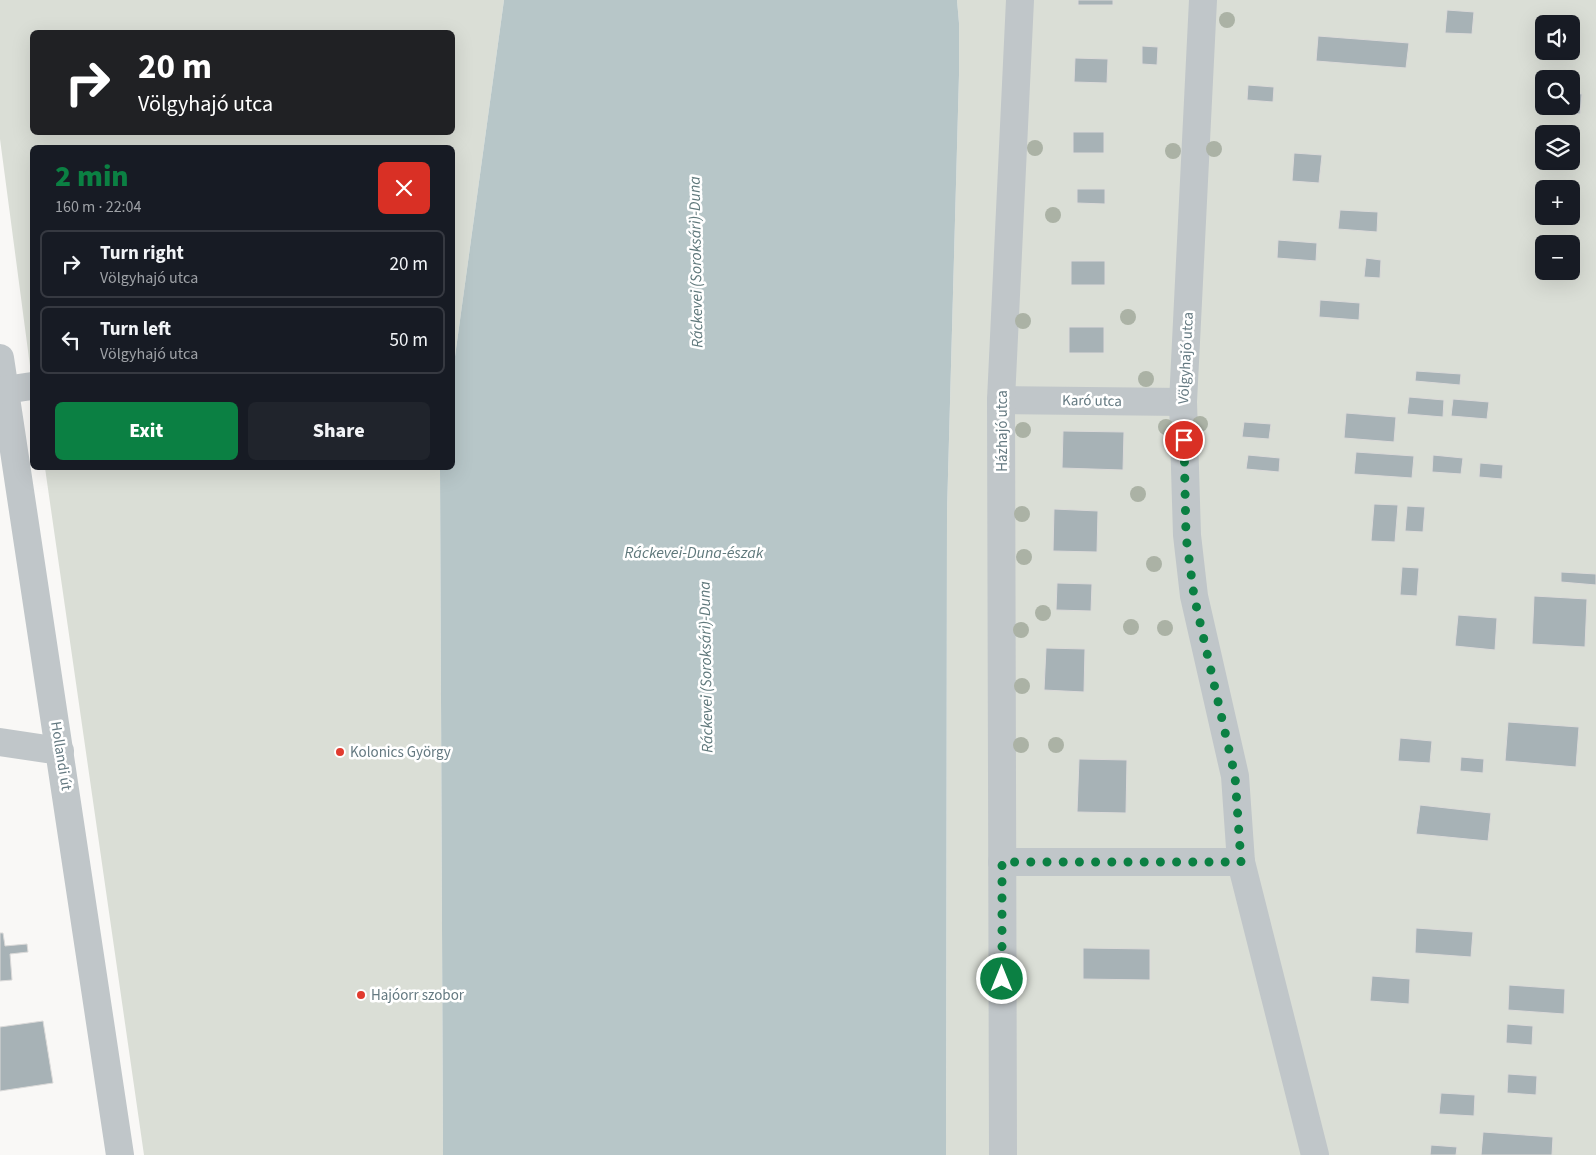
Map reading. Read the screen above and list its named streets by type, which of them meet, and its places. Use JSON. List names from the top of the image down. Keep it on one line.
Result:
{"streets":{"street":["Völgyhajó utca","Karó utca","Házhajó utca","Hollandi út"]},"crossings":[["Völgyhajó utca","Karó utca"],["Karó utca","Házhajó utca"]],"water":["Ráckevei (Soroksári)-Duna","Ráckevei-Duna-észak"],"places":["Kolonics György","Hajóorr szobor"],"page":{"map_buttons":["+","−"],"turn":["20 m","Völgyhajó utca"],"heading":["2 min","160 m · 22:04"],"list":[{"name":"Turn right","note":"Völgyhajó utca","value":"20 m"},{"name":"Turn left","note":"Völgyhajó utca","value":"50 m"}],"buttons":["Exit","Share"]}}
